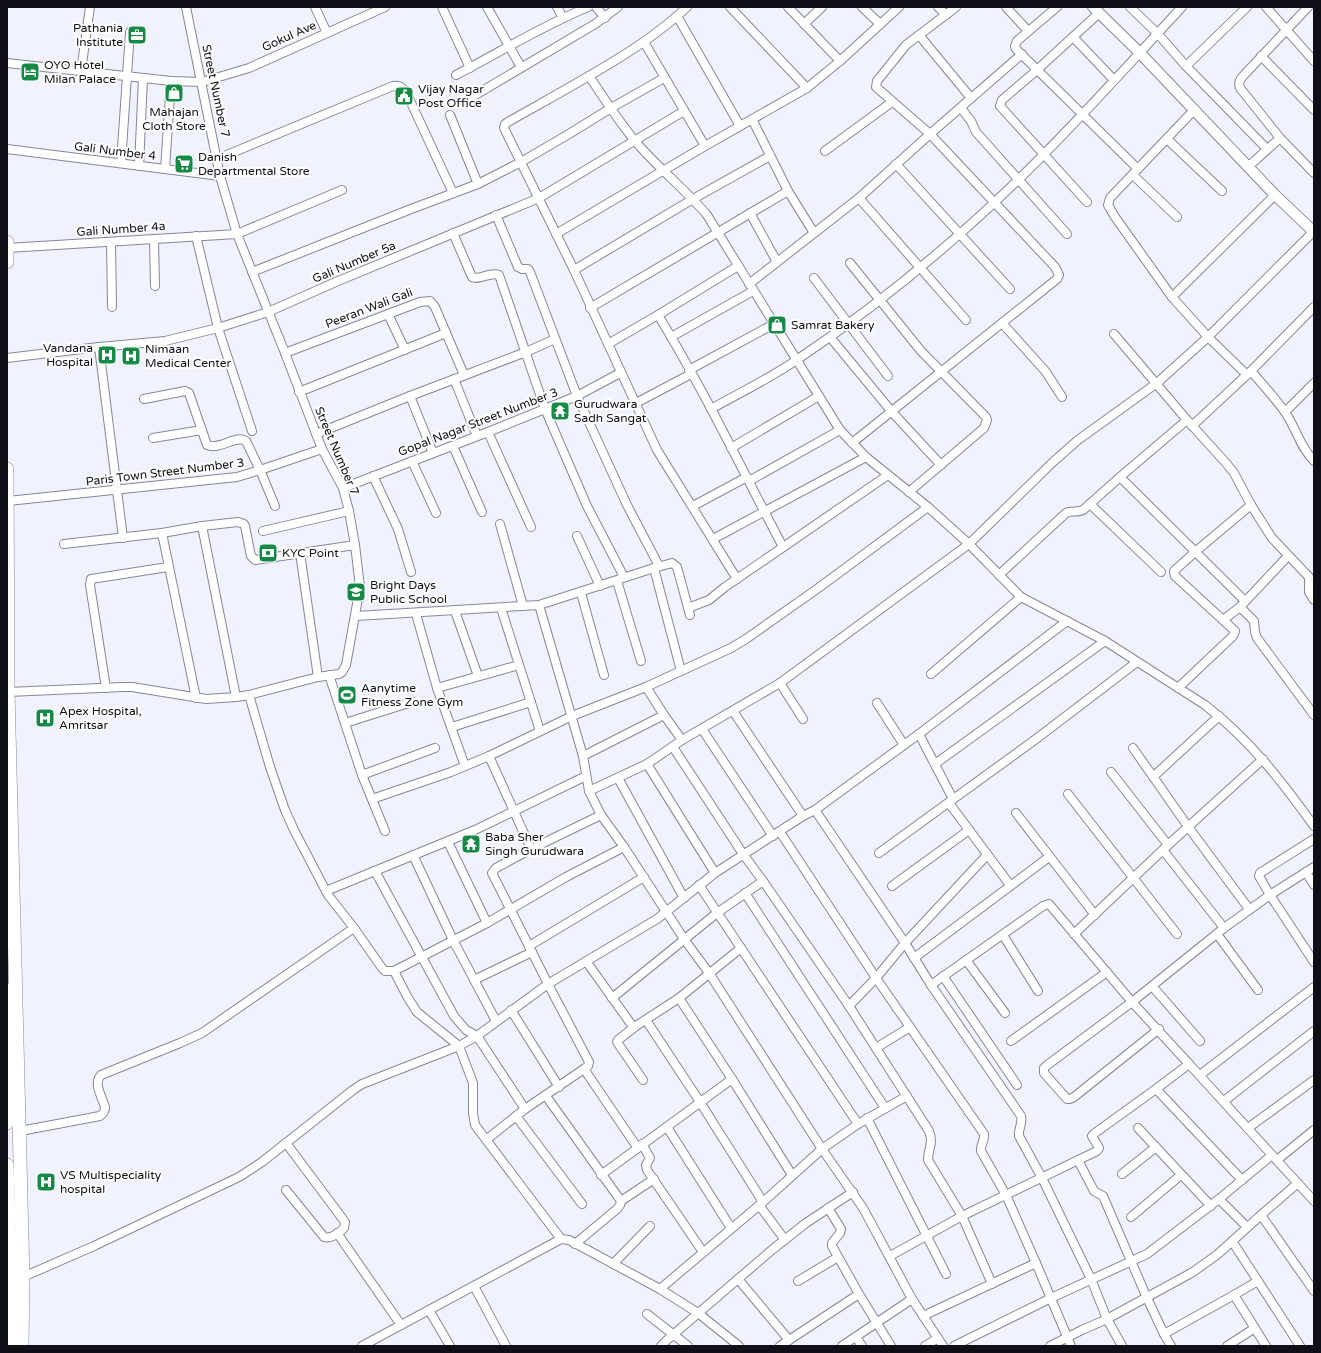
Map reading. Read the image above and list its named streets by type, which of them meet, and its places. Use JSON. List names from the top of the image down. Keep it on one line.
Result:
{"streets":{"street":["Gokul Ave","Street Number 7","Gali Number 4","Gali Number 4a","Gali Number 5a","Peeran Wali Gali","Gopal Nagar Street Number 3","Paris Town Street Number 3"]},"crossings":[["Gokul Ave","Street Number 7"],["Street Number 7","Gali Number 4"],["Street Number 7","Gali Number 4a"],["Street Number 7","Gali Number 5a"],["Street Number 7","Peeran Wali Gali"],["Street Number 7","Gopal Nagar Street Number 3"],["Street Number 7","Paris Town Street Number 3"]],"places":{"office":["Pathania Institute"],"hotel":["OYO Hotel Milan Palace"],"shop":["Mahajan Cloth Store","Samrat Bakery"],"public building":["Vijay Nagar Post Office"],"supermarket":["Danish Departmental Store"],"hospital":["Vandana Hospital","Nimaan Medical Center","Apex Hospital, Amritsar","VS Multispeciality hospital"],"temple":["Gurudwara Sadh Sangat","Baba Sher Singh Gurudwara"],"bank":["KYC Point"],"school or university":["Bright Days Public School"],"sports":["Aanytime Fitness Zone Gym"]}}
